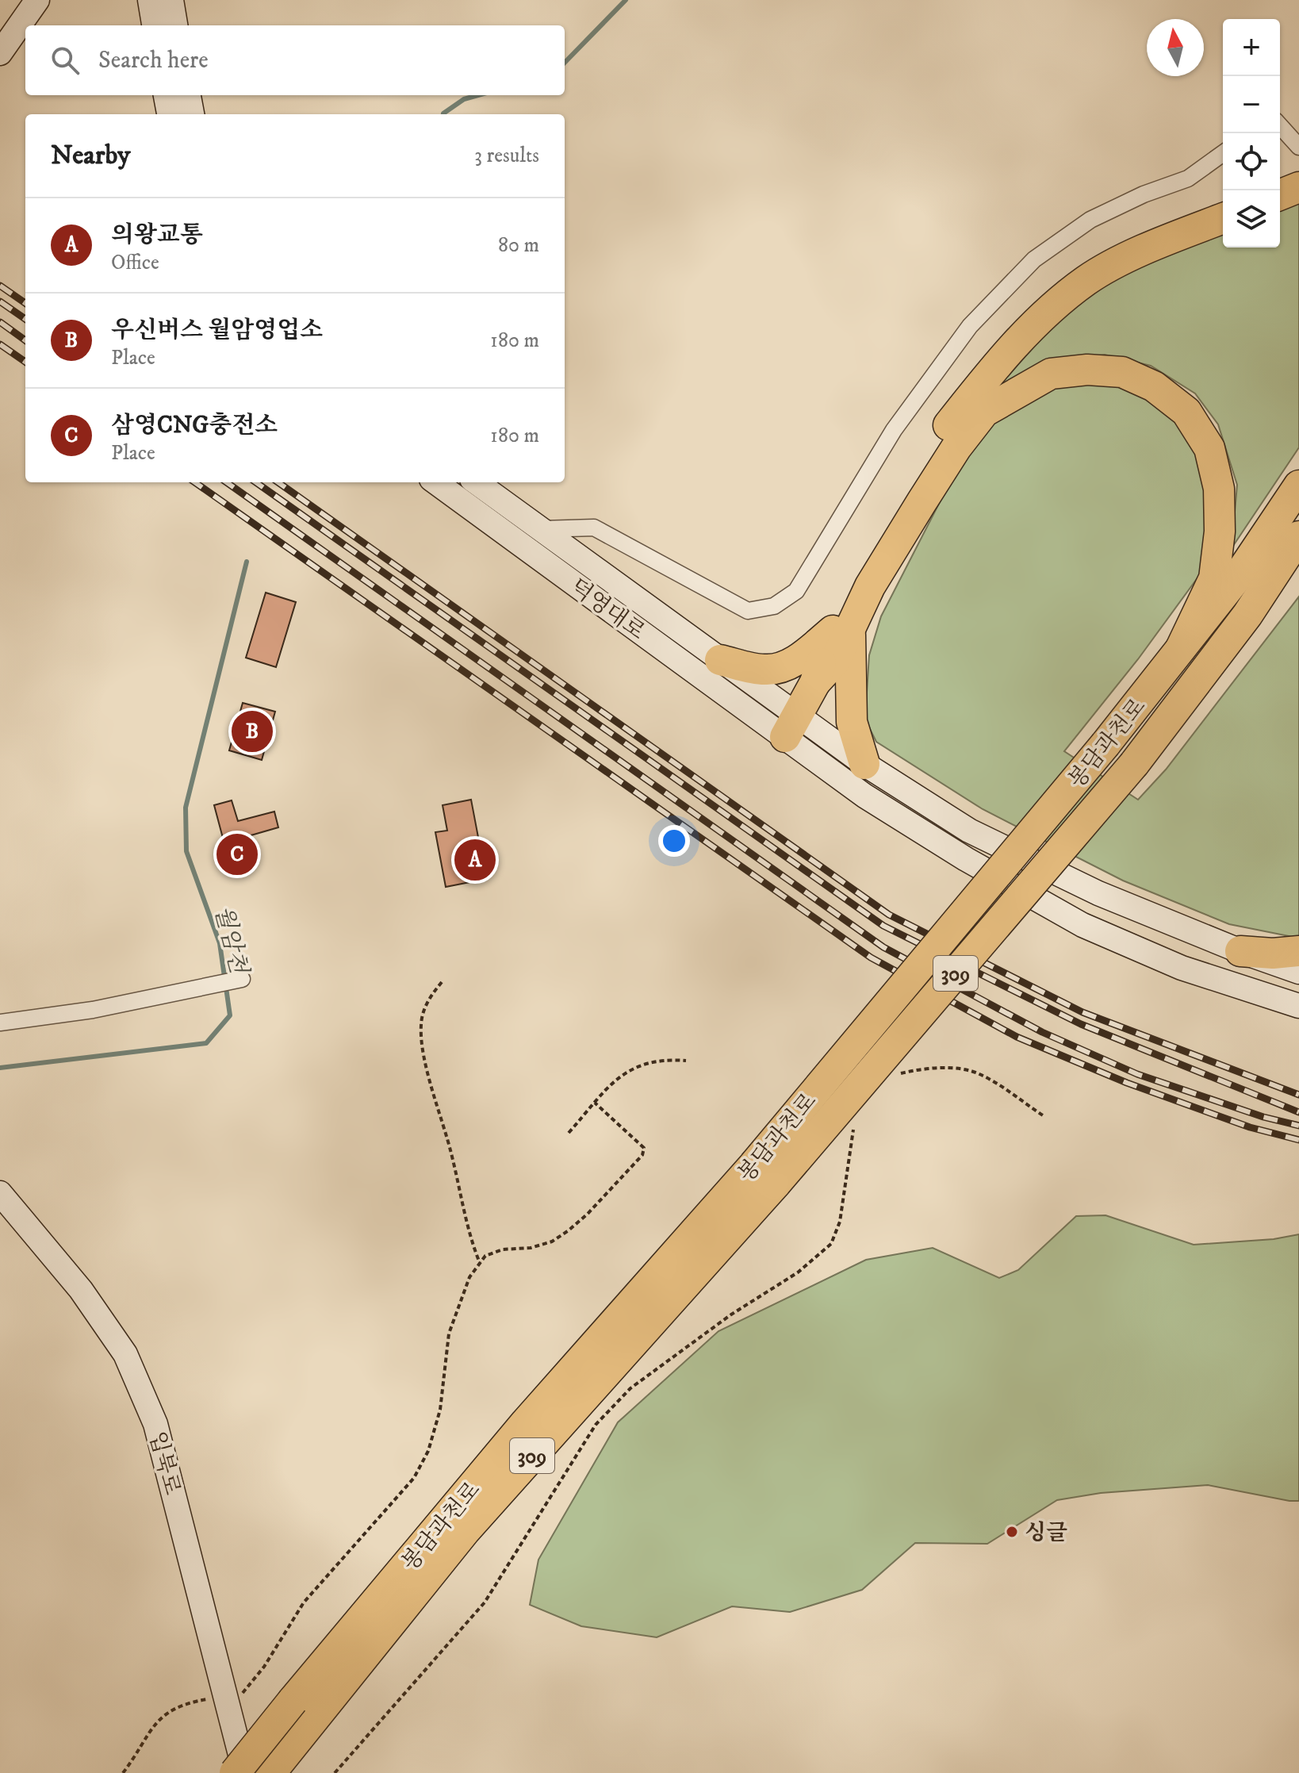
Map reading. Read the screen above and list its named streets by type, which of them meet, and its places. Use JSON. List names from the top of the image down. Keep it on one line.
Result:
{"streets":{"highway":["봉담과천로","309"],"street":["덕영대로","입북로"]},"water":["월암천"],"places":["싱글"],"north":"top","page":{"map_buttons":["+","−"],"search":"Search here","heading":["Nearby","3 results"],"list":[{"mark":"A","name":"의왕교통","note":"Office","value":"80 m"},{"mark":"B","name":"우신버스 월암영업소","note":"Place","value":"180 m"},{"mark":"C","name":"삼영CNG충전소","note":"Place","value":"180 m"}],"pins":["B","C","A"]}}
